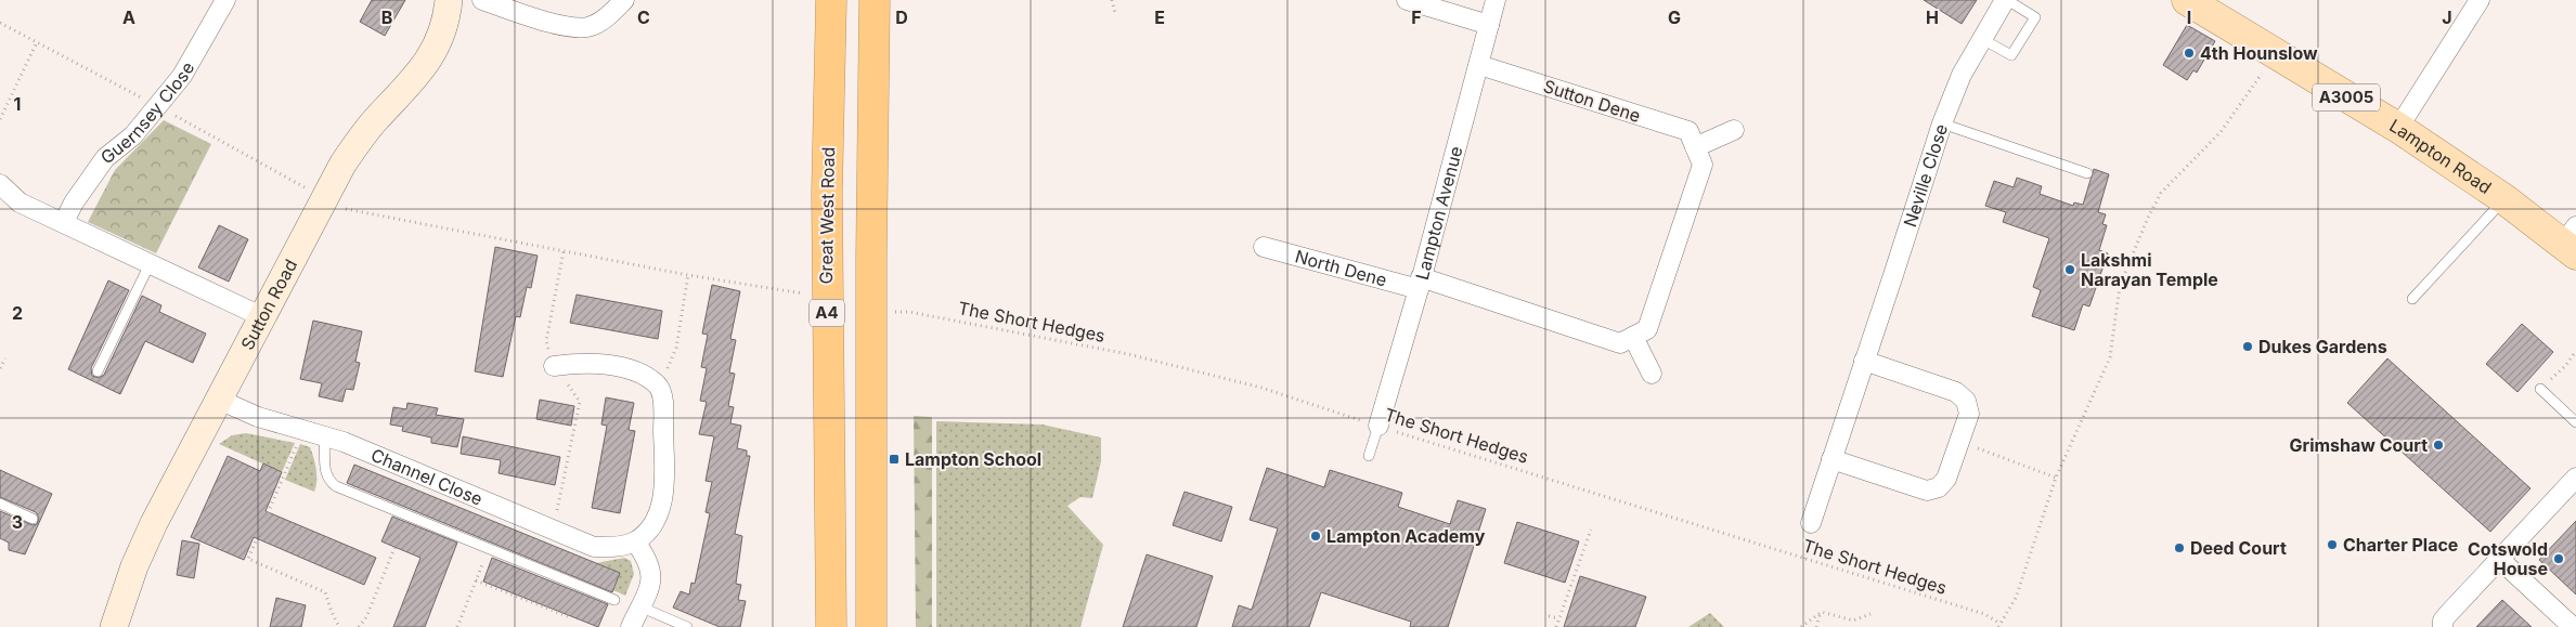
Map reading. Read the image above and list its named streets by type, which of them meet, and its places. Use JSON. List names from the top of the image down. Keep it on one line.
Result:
{"streets":{"highway":["Great West Road","A4"],"main road":["A3005","Lampton Road"],"street":["Sutton Dene","Guernsey Close","Neville Close","Lampton Avenue","North Dene","Sutton Road","Channel Close"],"path":["The Short Hedges"]},"crossings":[["Sutton Dene","Lampton Avenue"],["Lampton Avenue","North Dene"],["Lampton Avenue","The Short Hedges"],["Sutton Road","Channel Close"]],"places":{"other":["4th Hounslow","Lakshmi Narayan Temple","Dukes Gardens","Grimshaw Court","Lampton Academy","Charter Place","Deed Court","Cotswold House"],"transit":["Lampton School"]},"grid":{"columns":["A","B","C","D","E","F","G","H","I","J"],"rows":["1","2","3"]}}
